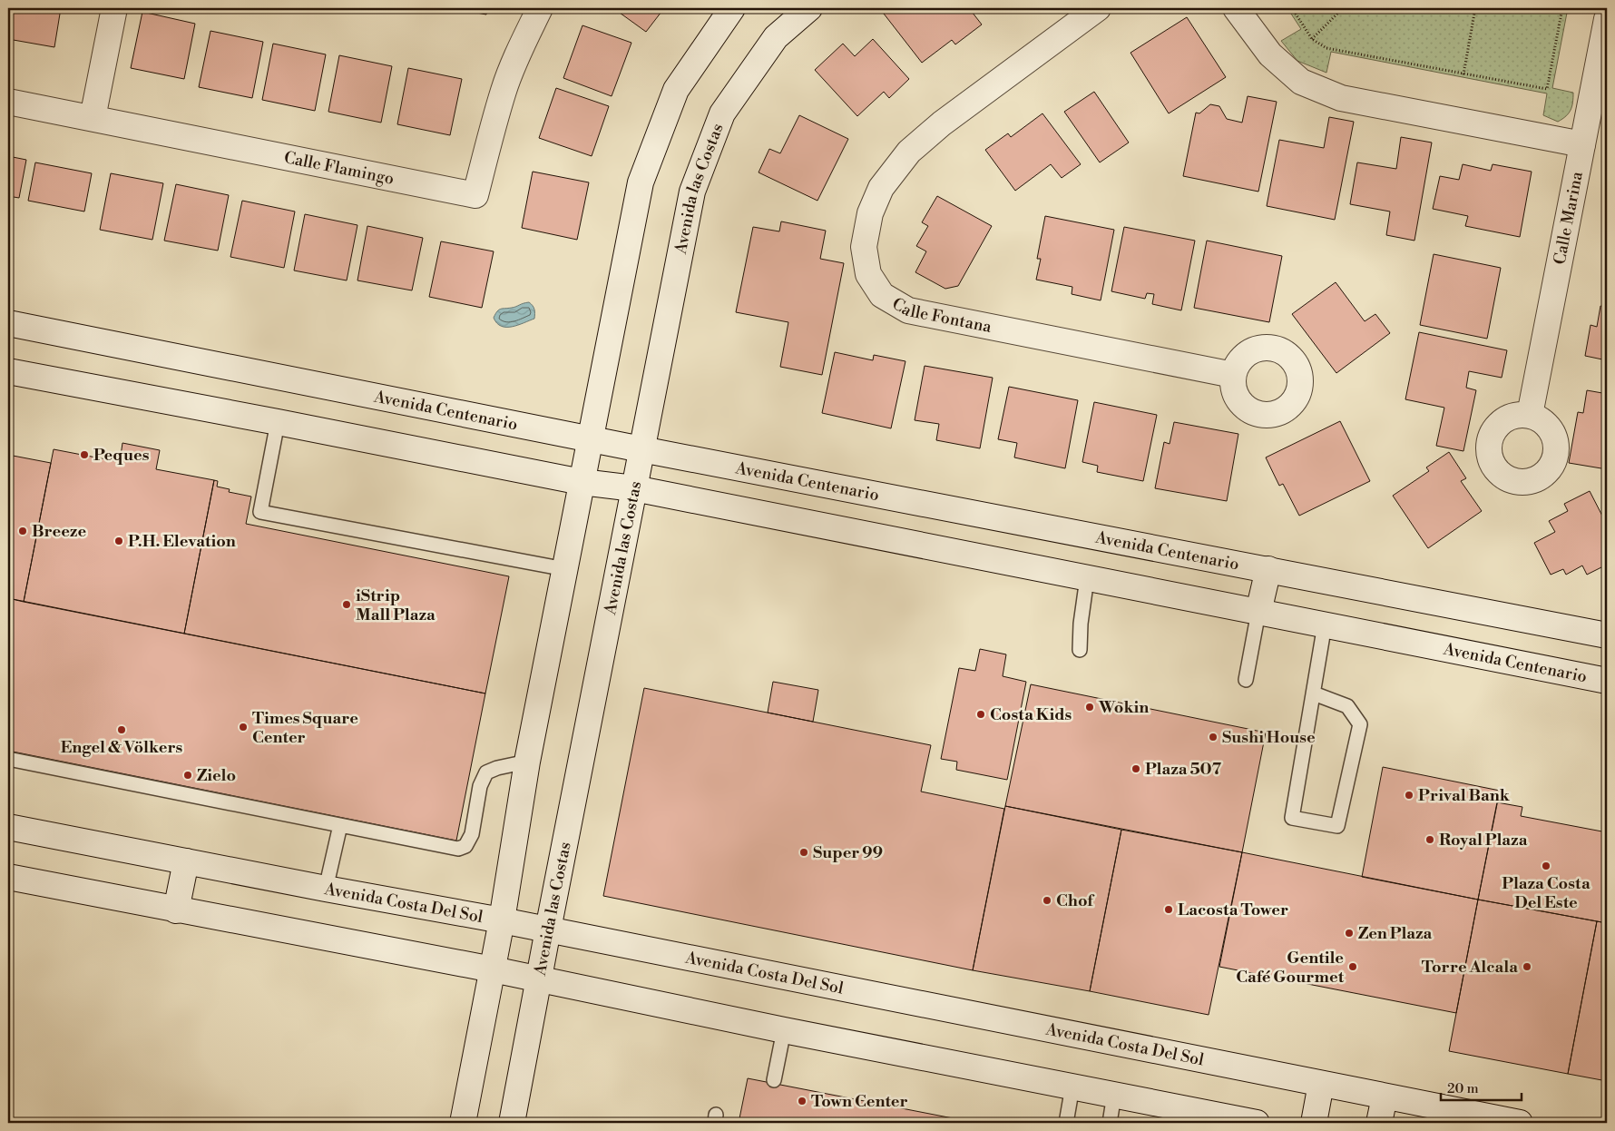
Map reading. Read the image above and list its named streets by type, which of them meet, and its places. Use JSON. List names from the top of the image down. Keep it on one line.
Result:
{"streets":{"street":["Calle Flamingo","Avenida las Costas","Calle Marina","Calle Fontana","Avenida Centenario","Avenida Costa Del Sol"]},"crossings":[["Avenida las Costas","Avenida Centenario"],["Avenida las Costas","Avenida Costa Del Sol"]],"places":["Peques","Breeze","P.H. Elevation","iStrip Mall Plaza","Wokin","Costa Kids","Times Square Center","Engel & Völkers","Sushi House","Plaza 507","Zielo","Prival Bank","Royal Plaza","Super 99","Plaza Costa Del Este","Chof","Lacosta Tower","Zen Plaza","Gentile Café Gourmet","Torre Alcala","Town Center"],"scale_bar":"20 m"}
